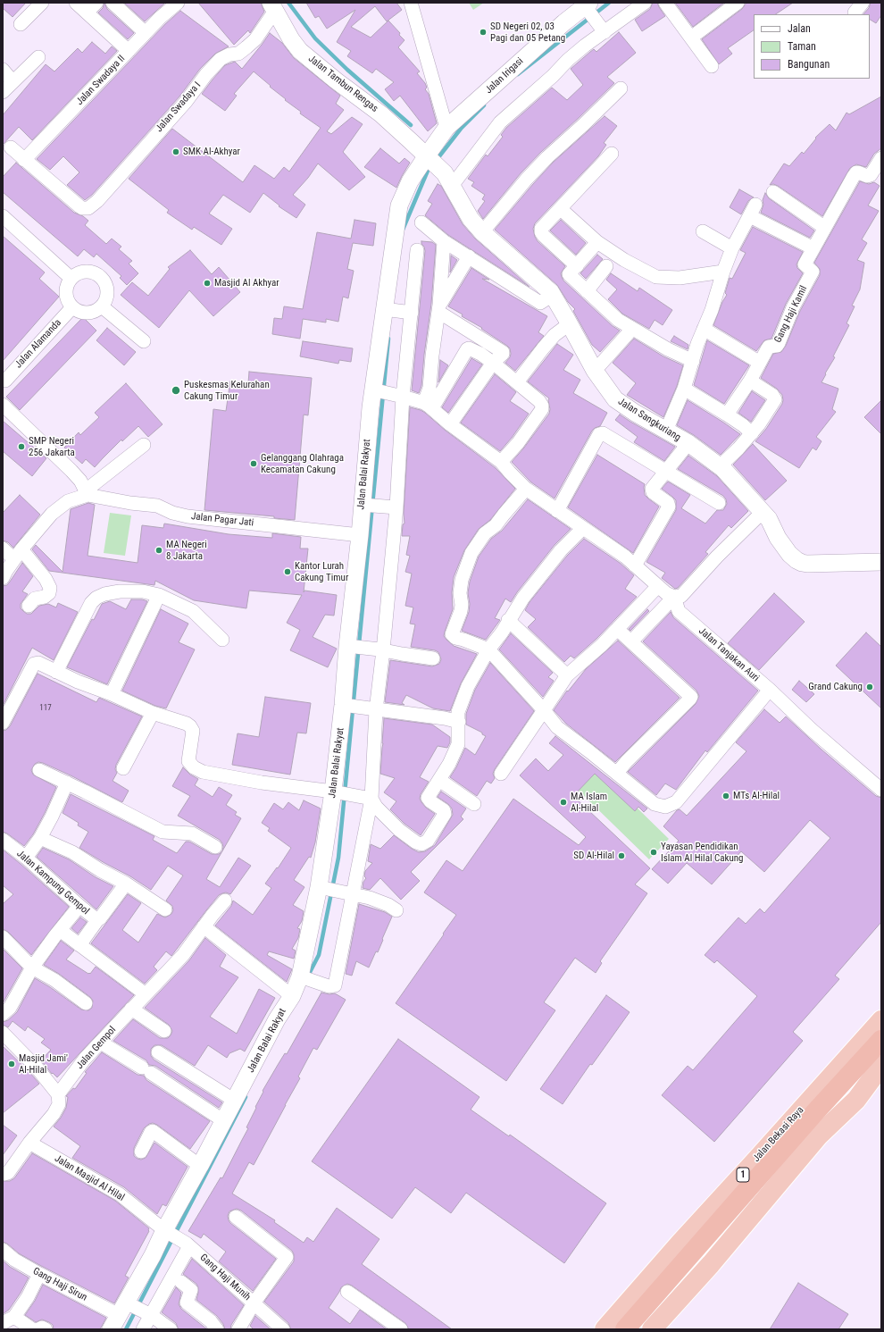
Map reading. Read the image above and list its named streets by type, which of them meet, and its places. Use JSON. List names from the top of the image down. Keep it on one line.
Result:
{"streets":{"highway":["Jalan Bekasi Raya","1"],"street":["Jalan Irigasi","Jalan Swadaya II","Jalan Tambun Rengas","Jalan Swadaya I","Gang Haji Kamil","Jalan Alamanda","Jalan Sangkuriang","Jalan Balai Rakyat","Jalan Pagar Jati","Jalan Tanjakan Auri","Jalan Kampung Gempol","Jalan Gempol","Jalan Masjid Al Hilal","Gang Haji Munih","Gang Haji Sirun"]},"crossings":[["Jalan Irigasi","Jalan Tambun Rengas"],["Jalan Irigasi","Jalan Sangkuriang"],["Jalan Irigasi","Jalan Balai Rakyat"],["Jalan Swadaya II","Jalan Swadaya I"],["Jalan Tambun Rengas","Jalan Swadaya I"],["Jalan Tambun Rengas","Jalan Sangkuriang"],["Jalan Tambun Rengas","Jalan Balai Rakyat"],["Jalan Sangkuriang","Jalan Balai Rakyat"],["Jalan Balai Rakyat","Jalan Pagar Jati"],["Jalan Balai Rakyat","Jalan Masjid Al Hilal"],["Jalan Balai Rakyat","Gang Haji Munih"],["Jalan Balai Rakyat","Gang Haji Sirun"],["Jalan Gempol","Jalan Masjid Al Hilal"],["Jalan Masjid Al Hilal","Gang Haji Munih"]],"places":["SD Negeri 02, 03 Pagi dan 05 Petang","SMK Al-Akhyar","Masjid Al Akhyar","Puskesmas Kelurahan Cakung Timur","SMP Negeri 256 Jakarta","Gelanggang Olahraga Kecamatan Cakung","MA Negeri 8 Jakarta","Kantor Lurah Cakung Timur","Grand Cakung","MTs Al-Hilal","MA Islam Al-Hilal","Yayasan Pendidikan Islam Al Hilal Cakung","SD Al-Hilal","Masjid Jami' Al-Hilal"],"house_numbers":["117"],"legend":["Jalan","Taman","Bangunan"]}
